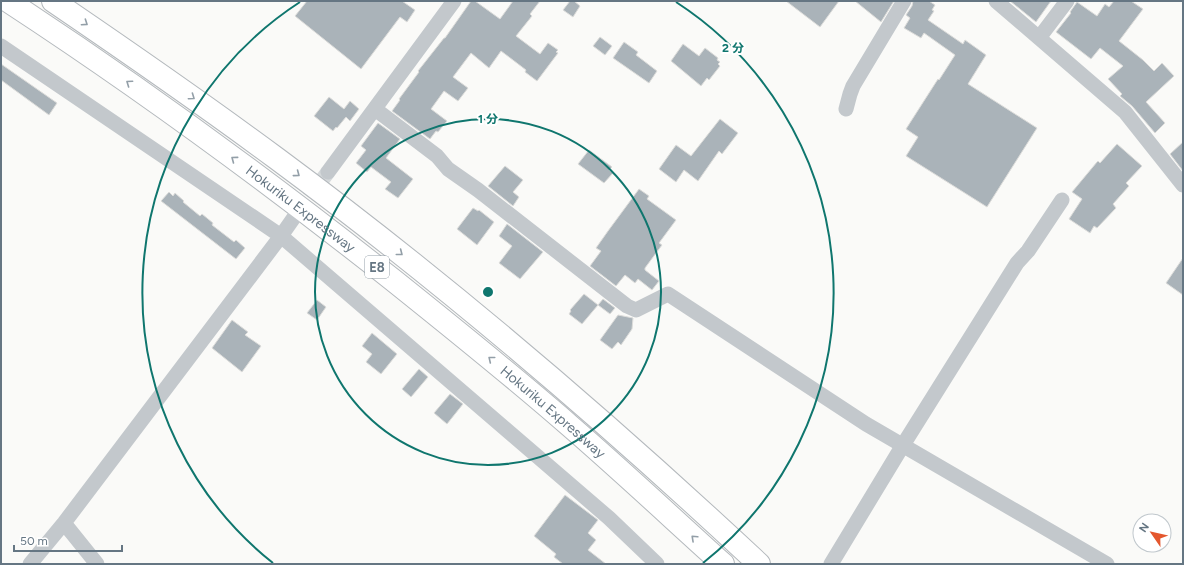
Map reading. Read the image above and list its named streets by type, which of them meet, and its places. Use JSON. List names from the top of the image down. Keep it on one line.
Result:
{"streets":{"highway":["Hokuriku Expressway","E8"]},"scale_bar":"50 m","north":"top left","rings":["2 分","1 分"]}
